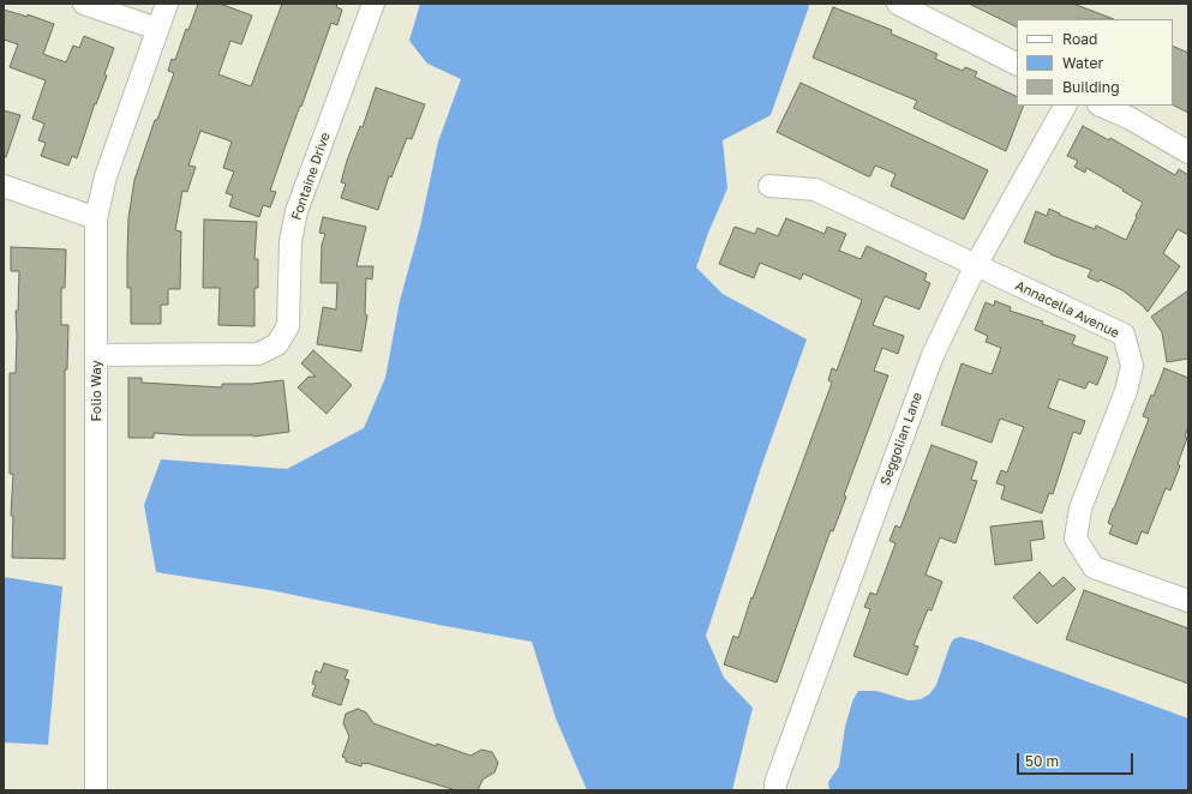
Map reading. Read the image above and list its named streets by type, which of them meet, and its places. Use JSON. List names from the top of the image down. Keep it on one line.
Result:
{"streets":{"street":["Fontaine Drive","Annacella Avenue","Folio Way","Seggolian Lane"]},"crossings":[["Fontaine Drive","Folio Way"],["Annacella Avenue","Seggolian Lane"]],"legend":["Road","Water","Building"],"scale_bar":"50 m"}
